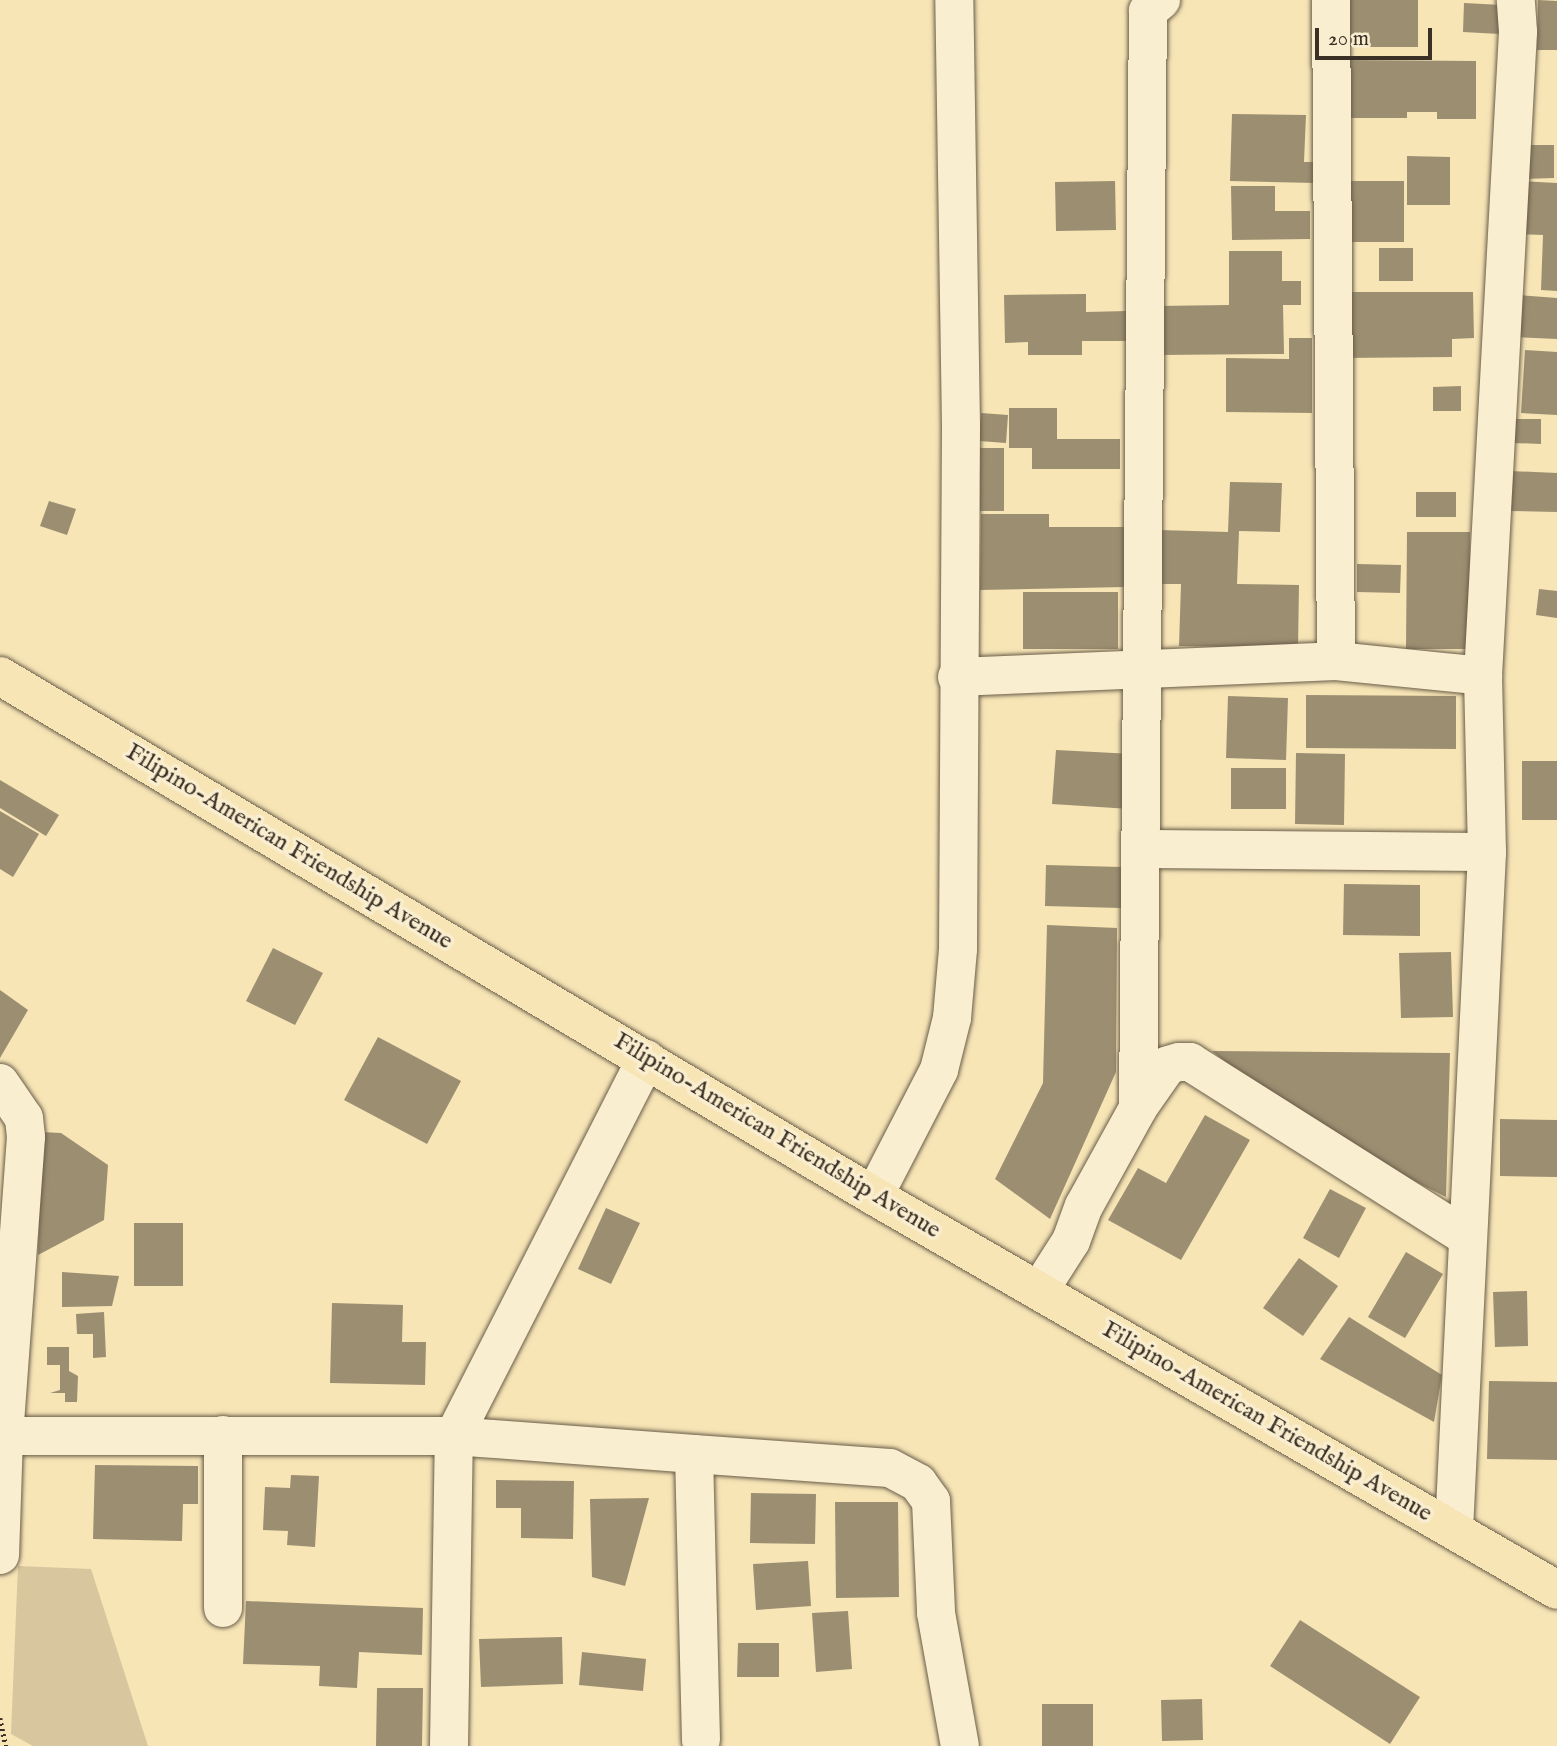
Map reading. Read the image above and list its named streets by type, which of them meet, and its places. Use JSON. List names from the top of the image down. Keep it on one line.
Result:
{"streets":{"main road":["Filipino-American Friendship Avenue"]},"scale_bar":"20 m"}
